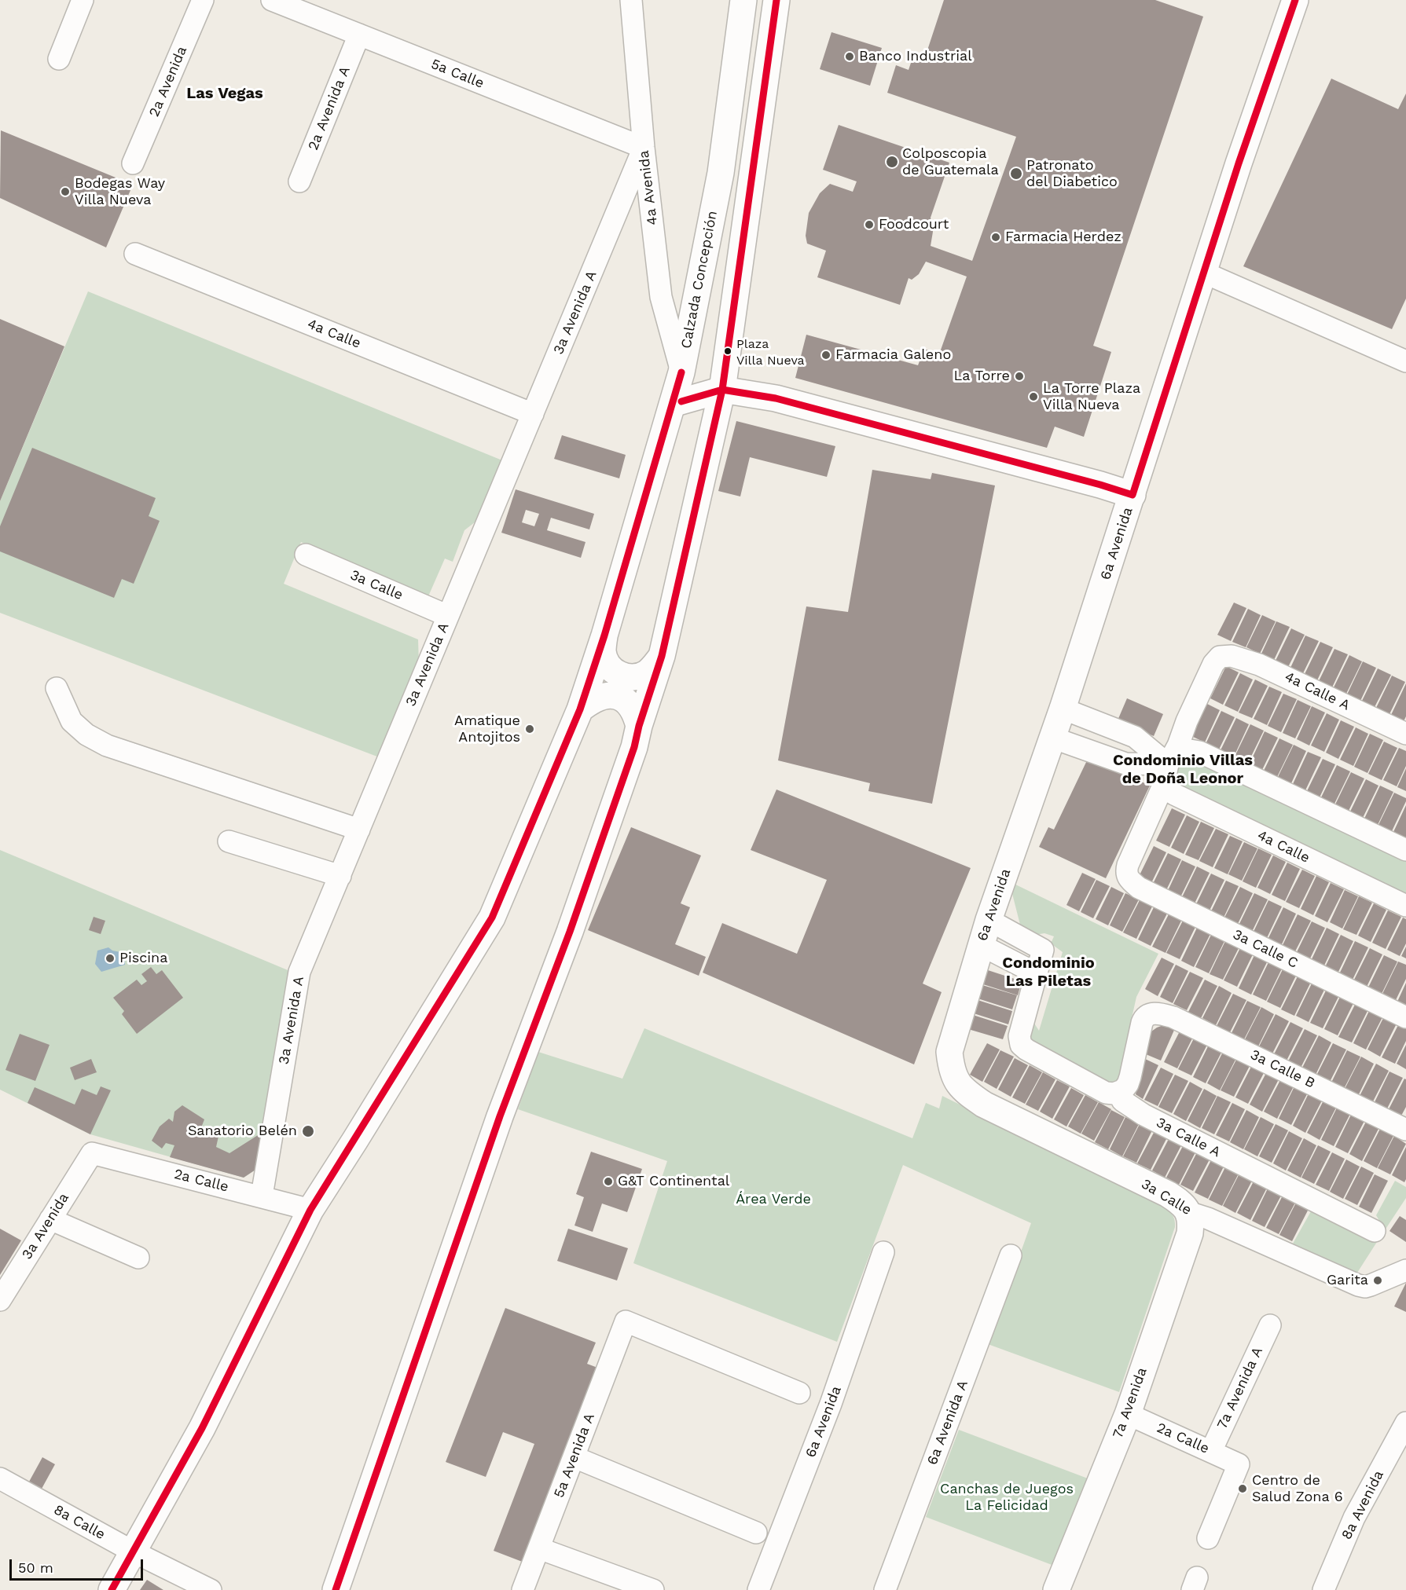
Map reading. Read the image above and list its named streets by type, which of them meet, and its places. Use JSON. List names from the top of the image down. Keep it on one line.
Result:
{"streets":{"main road":["Calzada Concepción","6a Avenida","3a Calle","7a Avenida"],"street":["5a Calle","2a Avenida","2a Avenida A","4a Avenida","3a Avenida A","4a Calle","4a Calle A","3a Calle C","3a Calle B","3a Calle A","2a Calle","3a Avenida","7a Avenida A","6a Avenida A","5a Avenida A","8a Avenida","8a Calle"]},"crossings":[["5a Calle","2a Avenida A"],["5a Calle","4a Avenida"],["5a Calle","3a Avenida A"],["4a Avenida","Calzada Concepción"],["4a Avenida","3a Avenida A"],["3a Avenida A","4a Calle"],["3a Avenida A","3a Calle"],["3a Avenida A","2a Calle"],["4a Calle","3a Calle C"],["6a Avenida","3a Calle"],["3a Calle","7a Avenida"],["3a Calle B","3a Calle A"],["2a Calle","3a Avenida"],["2a Calle","7a Avenida A"],["2a Calle","7a Avenida"]],"districts":["Las Vegas","Condominio Villas de Doña Leonor","Condominio Las Piletas"],"parks":["Área Verde","Canchas de Juegos La Felicidad"],"places":["Banco Industrial","Colposcopia de Guatemala","Patronato del Diabetico","Bodegas Way Villa Nueva","Foodcourt","Farmacia Herdez","Plaza Villa Nueva","Farmacia Galeno","La Torre","La Torre Plaza Villa Nueva","Amatique Antojitos","Piscina","Sanatorio Belén","G&T Continental","Garita","Centro de Salud Zona 6"],"scale_bar":"50 m"}
